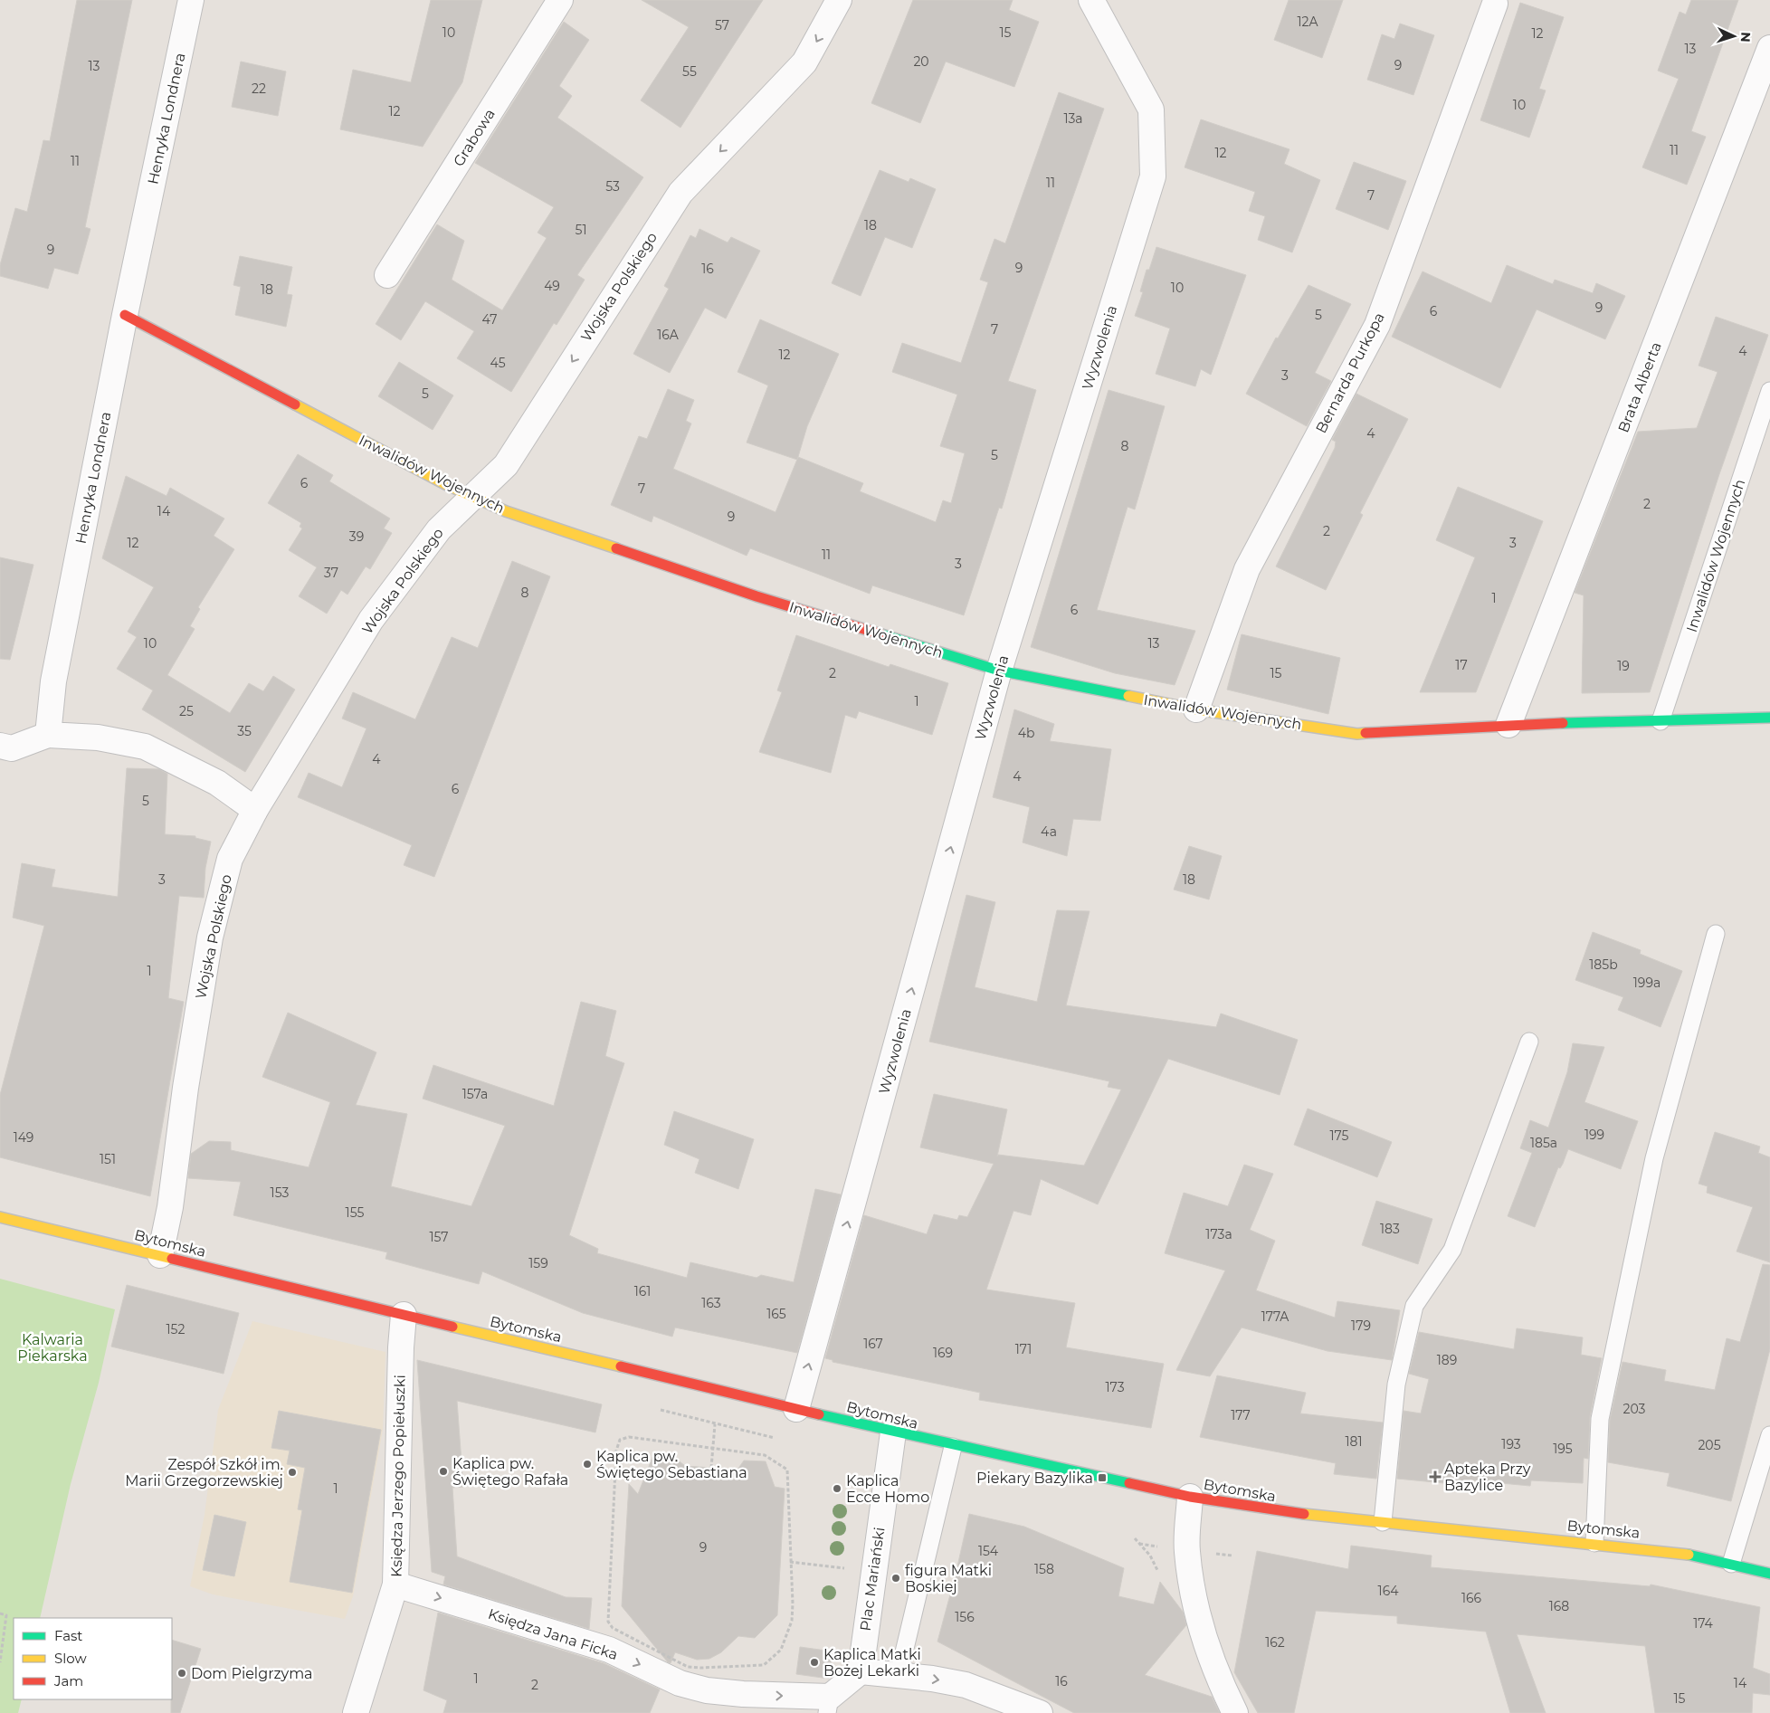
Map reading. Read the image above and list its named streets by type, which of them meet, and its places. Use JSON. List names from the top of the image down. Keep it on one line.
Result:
{"streets":{"street":["Henryka Londnera","Grabowa","Wojska Polskiego","Wyzwolenia","Bernarda Purkopa","Brata Alberta","Inwalidów Wojennych","Bytomska","Księdza Jerzego Popiełuszki","Plac Mariański","Księdza Jana Ficka"]},"crossings":[["Henryka Londnera","Inwalidów Wojennych"],["Wojska Polskiego","Inwalidów Wojennych"],["Wojska Polskiego","Bytomska"],["Wyzwolenia","Inwalidów Wojennych"],["Wyzwolenia","Bytomska"],["Bernarda Purkopa","Inwalidów Wojennych"],["Brata Alberta","Inwalidów Wojennych"],["Bytomska","Księdza Jerzego Popiełuszki"],["Bytomska","Plac Mariański"],["Księdza Jerzego Popiełuszki","Księdza Jana Ficka"],["Plac Mariański","Księdza Jana Ficka"]],"one_way":["Wojska Polskiego","Wyzwolenia","Księdza Jana Ficka"],"parks":["Kalwaria Piekarska"],"places":{"other":["Kaplica pw. Świętego Sebastiana","Kaplica pw. Świętego Rafała","Zespół Szkół im. Marii Grzegorzewskiej","Kaplica Ecce Homo","figura Matki Boskiej","Kaplica Matki Bożej Lekarki","Dom Pielgrzyma"],"health":["Apteka Przy Bazylice"],"transit":["Piekary Bazylika"]},"house_numbers":["12A","57","10","15","12","13","20","9","13","55","22","10","12","13a","11","12","11","11","53","7","18","51","9","9","16","49","10","18","9","6","5","47","7","16A","4","12","45","3","5","4","8","5","6","7","2","14","9","2","39","12","3","11","3","37","8","1","6","10","13","17","19","2","15","1","25","35","4b","4","4","6","5","4a","3","18","185b","1","199a","157a","199","175","149","185a","151","153","155","183","173a","157","159","161","163","165","177A","179","152","167","171","169","189","173","203","177","181","193","205","195","1","9","154","158","164","166","168","156","174","162","1","16","14","2","15"],"legend":["Fast","Slow","Jam"],"north":"right"}
